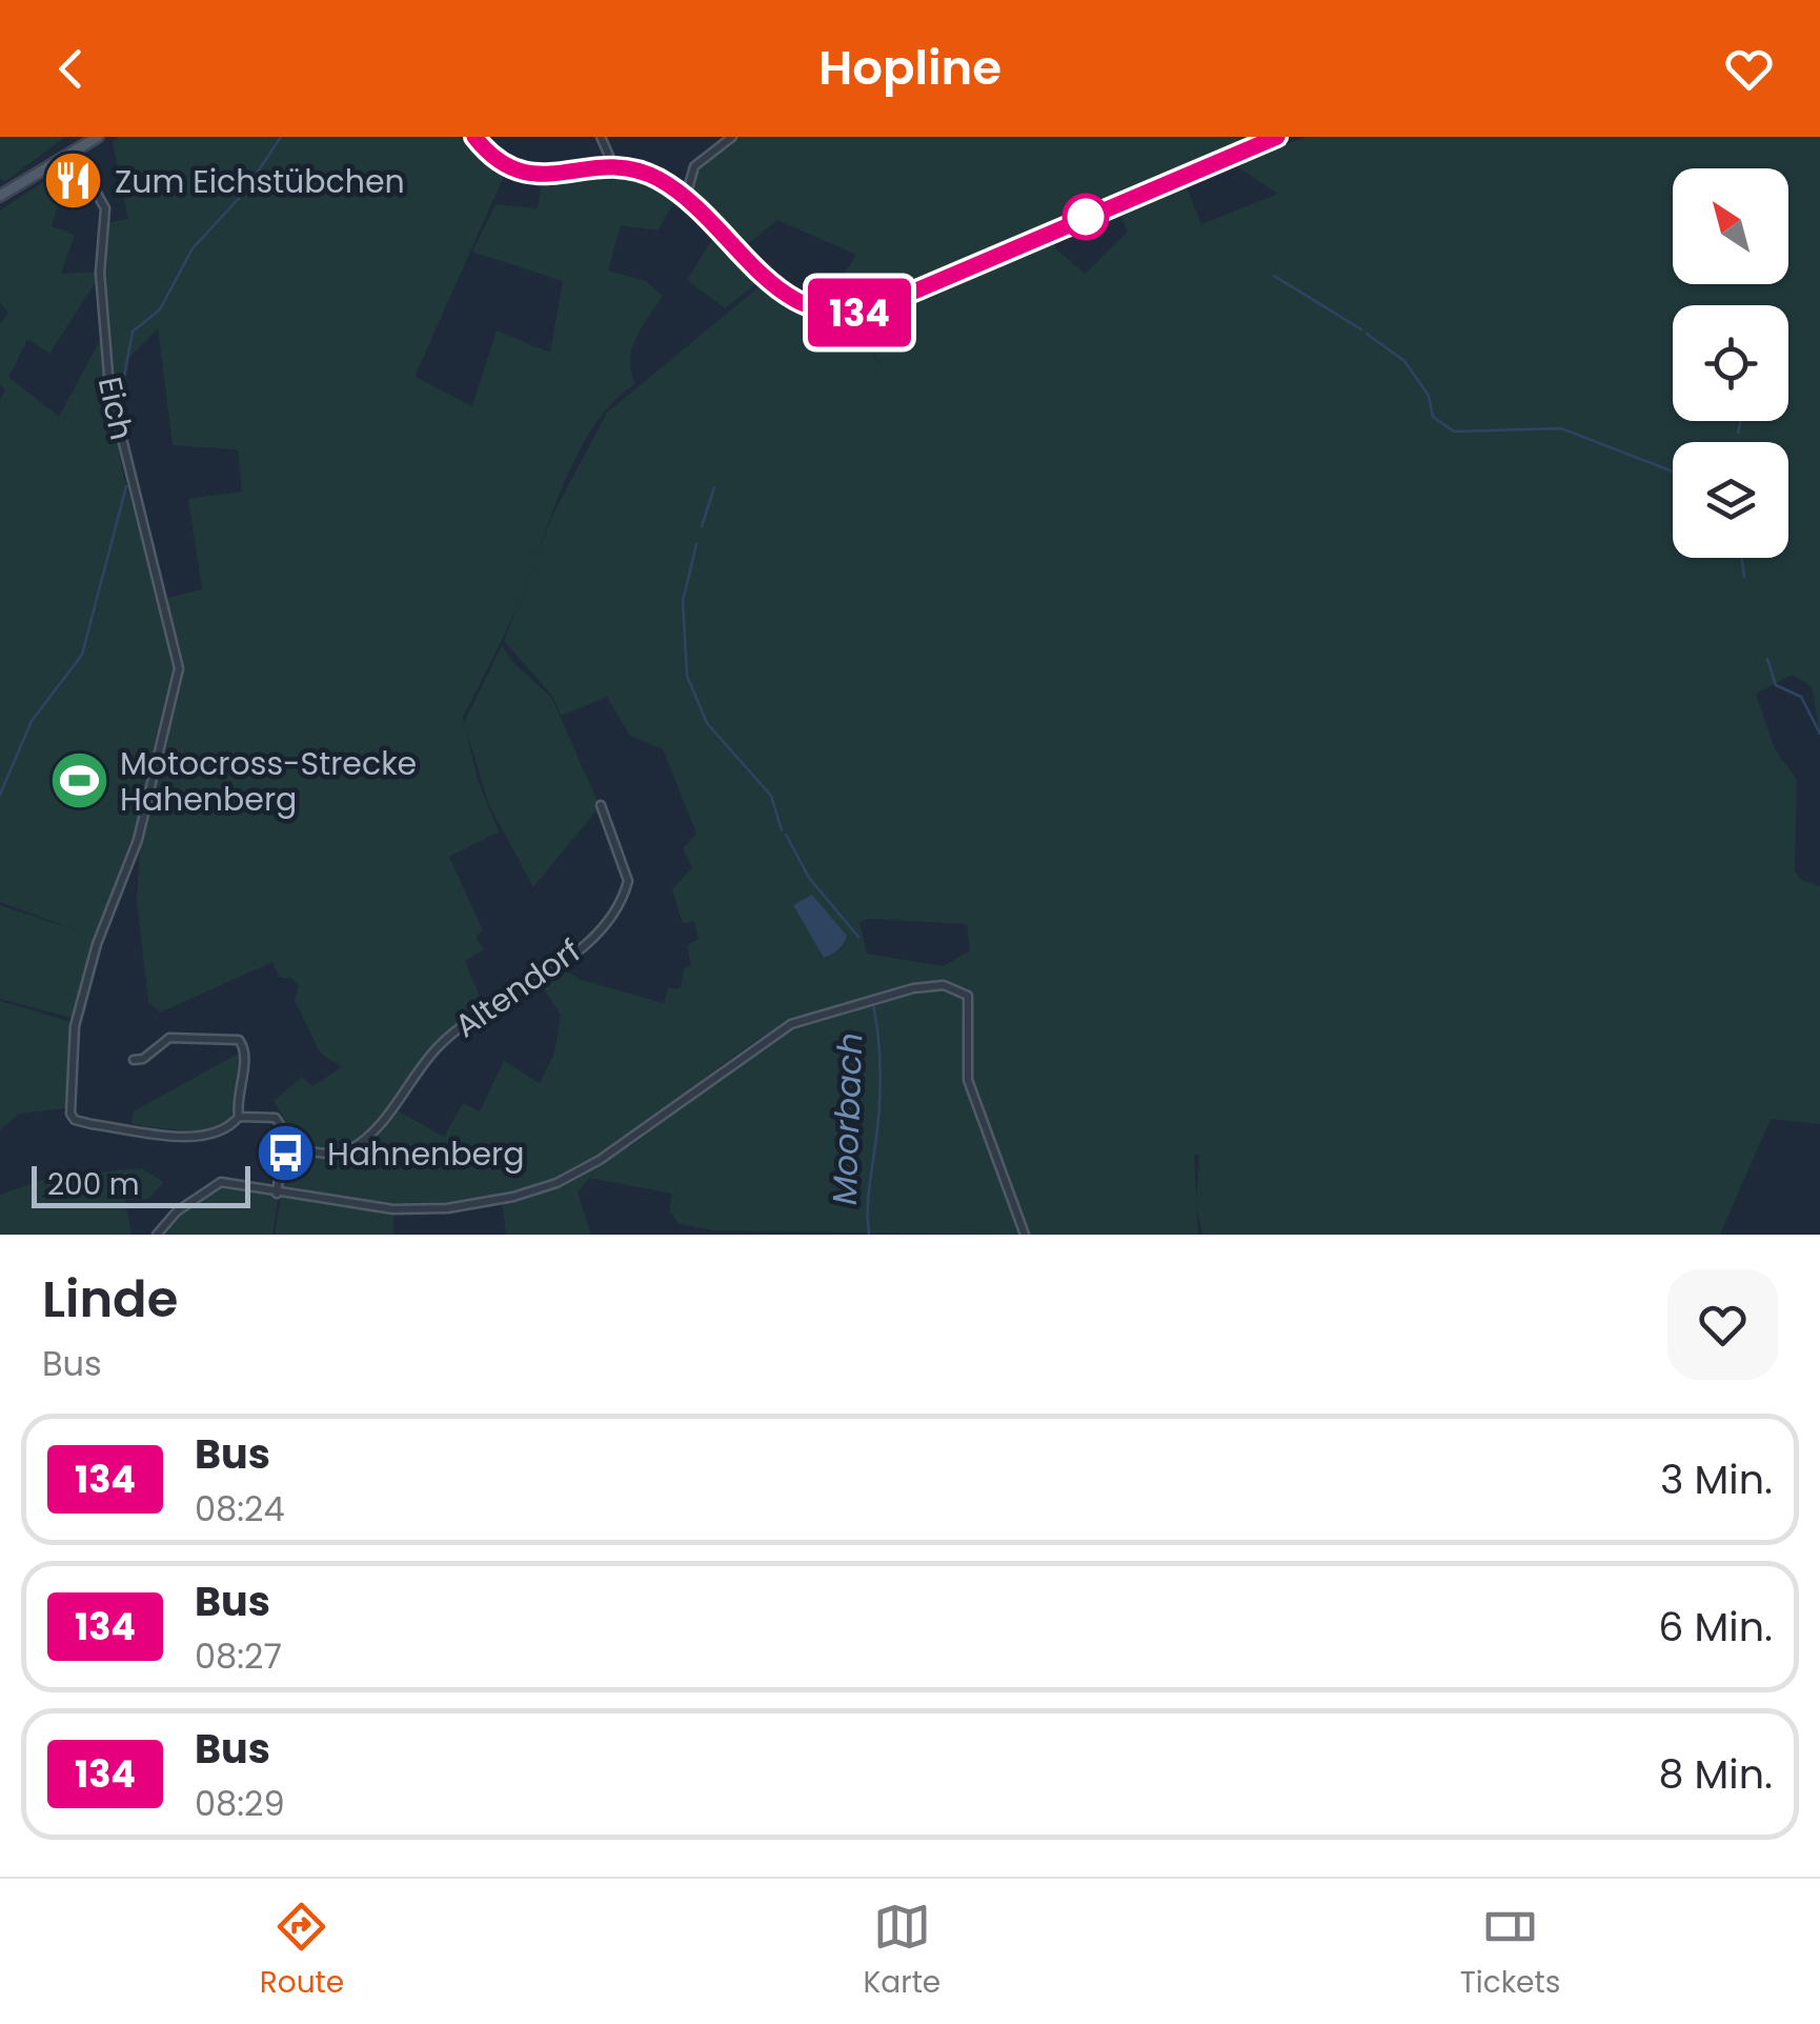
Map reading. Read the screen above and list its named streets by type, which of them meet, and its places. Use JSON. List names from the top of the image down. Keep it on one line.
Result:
{"streets":{"street":["Eich","Altendorf"]},"water":["Moorbach"],"places":{"restaurant":["Zum Eichstübchen"],"sports":["Motocross-Strecke Hahenberg"],"bus stop":["Hahnenberg"]},"lines":["bus line 134"],"scale_bar":"200 m","north":"top left","page":{"header":"Hopline","on_map":"134","scale":"200 m","heading":["Linde","Bus"],"list":[{"mark":"134","name":"Bus","note":"08:24","value":"3 Min."},{"mark":"134","name":"Bus","note":"08:27","value":"6 Min."},{"mark":"134","name":"Bus","note":"08:29","value":"8 Min."}],"tabs":["Route","Karte","Tickets"]}}
